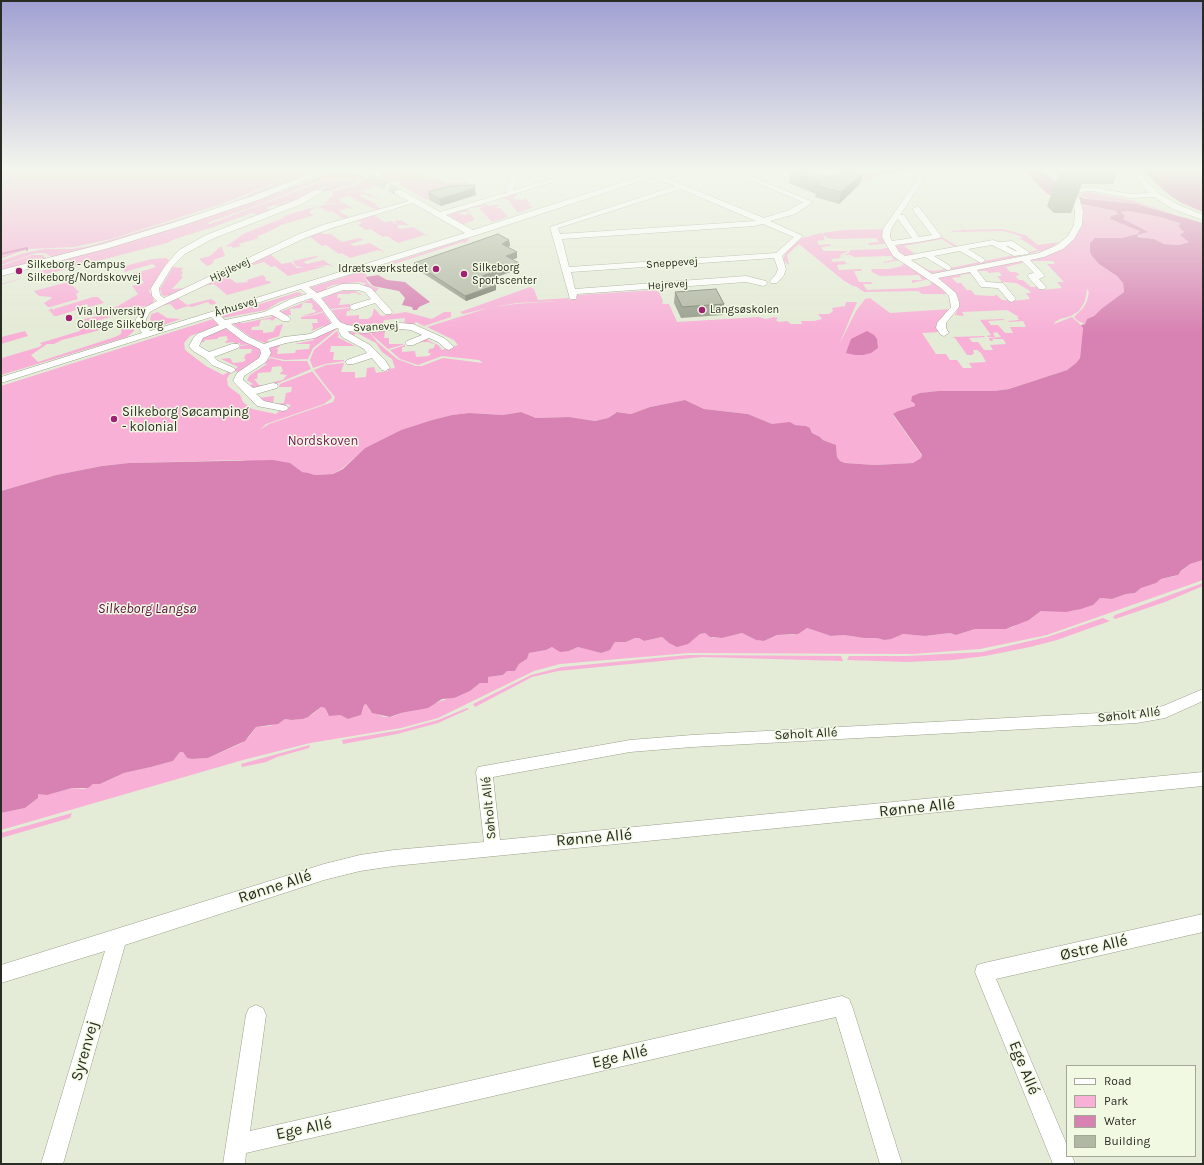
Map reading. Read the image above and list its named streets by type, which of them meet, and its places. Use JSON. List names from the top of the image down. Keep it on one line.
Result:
{"streets":{"street":["Sneppevej","Hjejlevej","Hejrevej","Århusvej","Svanevej","Søholt Allé","Rønne Allé","Østre Allé","Syrenvej","Ege Allé"]},"crossings":[["Sneppevej","Hejrevej"],["Hjejlevej","Århusvej"],["Århusvej","Svanevej"],["Søholt Allé","Rønne Allé"],["Rønne Allé","Syrenvej"],["Østre Allé","Ege Allé"]],"water":["Silkeborg Langsø"],"parks":["Nordskoven"],"places":["Idrætsværkstedet","Silkeborg - Campus Silkeborg/Nordskovvej","Silkeborg Sportscenter","Langsøskolen","Via University College Silkeborg","Silkeborg Søcamping - kolonial"],"legend":["Road","Park","Water","Building"]}
